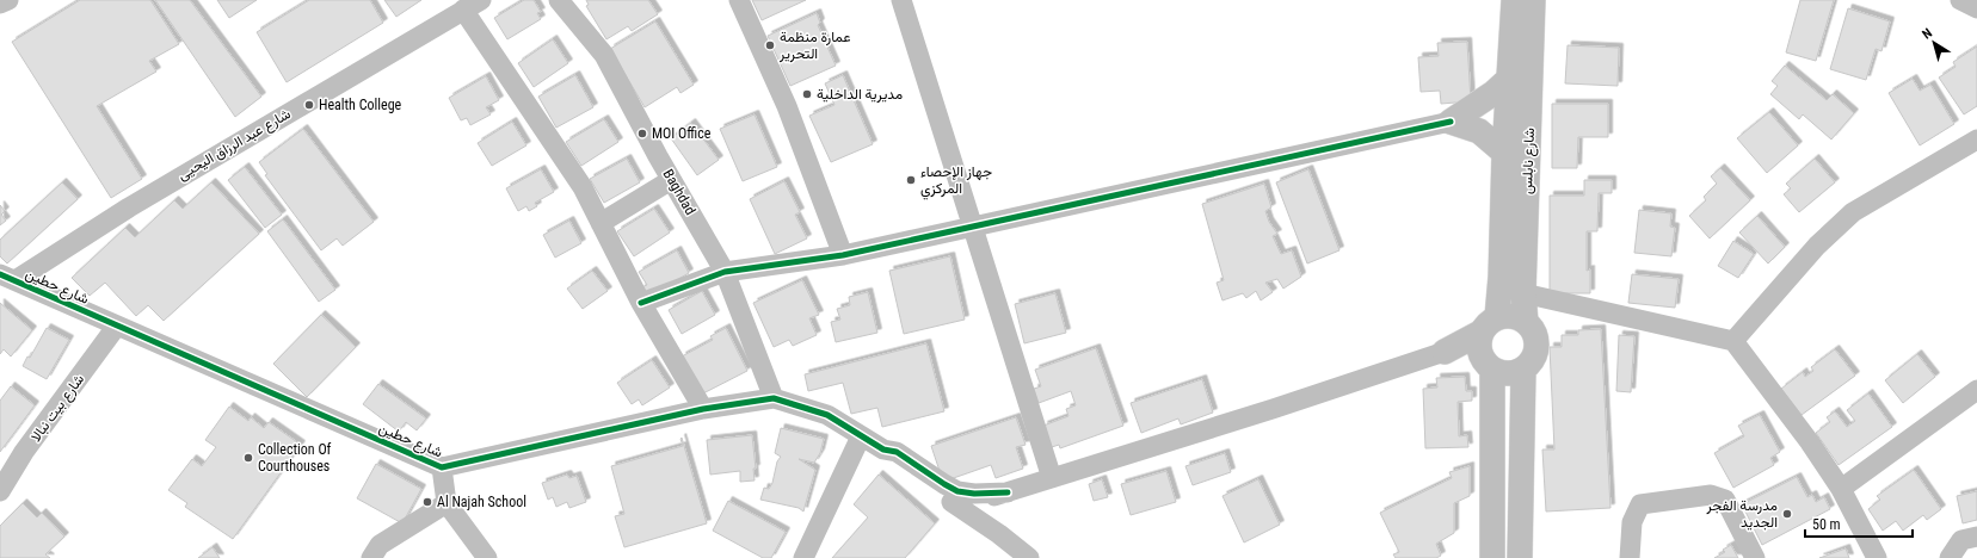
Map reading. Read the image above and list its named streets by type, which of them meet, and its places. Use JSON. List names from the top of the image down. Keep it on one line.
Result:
{"streets":{"main road":["شارع نابلس"],"street":["شارع عبد الرزاق اليحيى","Baghdad","شارع حطين","شارع بيت نبالا"]},"crossings":[["شارع عبد الرزاق اليحيى","شارع حطين"],["Baghdad","شارع حطين"],["شارع حطين","شارع بيت نبالا"]],"places":["عمارة منظمة التحرير","مديرية الداخلية","Health College","MOI Office","جهاز الإحصاء المركزي","Collection Of Courthouses","Al Najah School","مدرسة الفجر الجديد"],"scale_bar":"50 m","north":"top left"}
